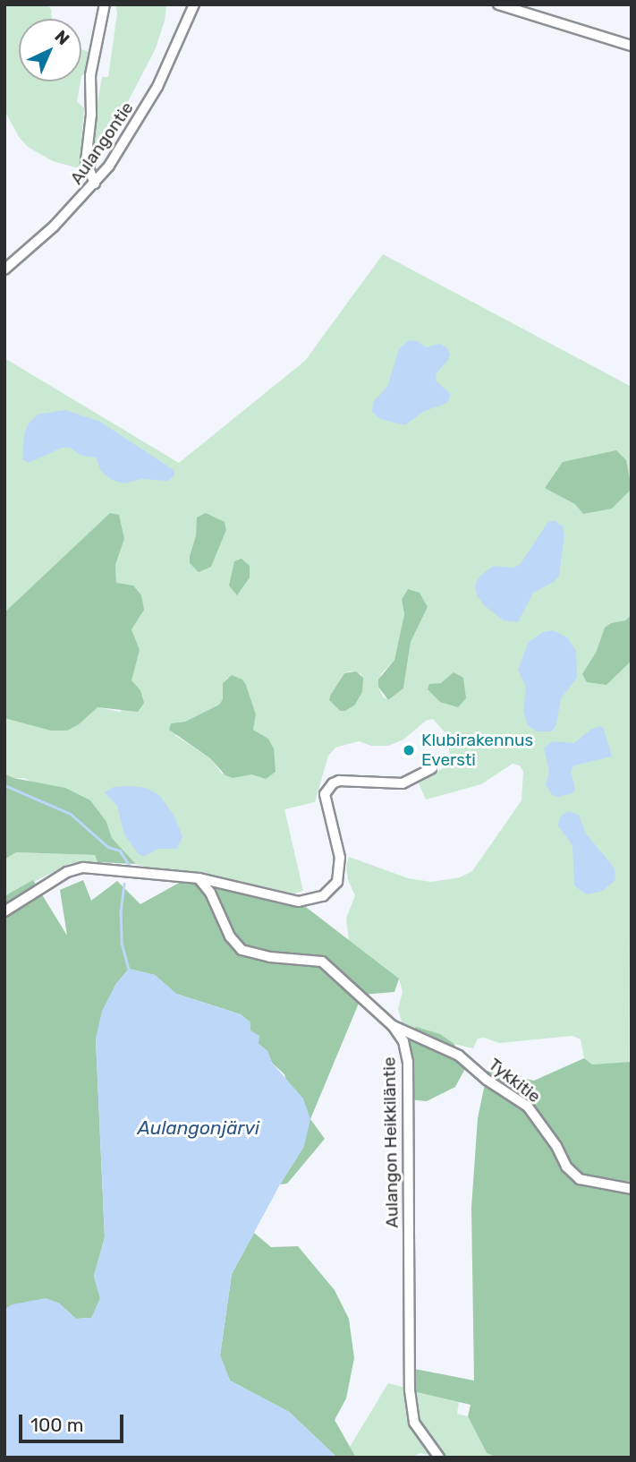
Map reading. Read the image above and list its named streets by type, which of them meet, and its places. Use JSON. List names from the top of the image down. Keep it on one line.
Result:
{"streets":{"street":["Aulangontie","Tykkitie","Aulangon Heikkiläntie"]},"crossings":[["Tykkitie","Aulangon Heikkiläntie"]],"water":["Aulangonjärvi"],"places":["Klubirakennus Eversti"],"scale_bar":"100 m","north":"top right"}
